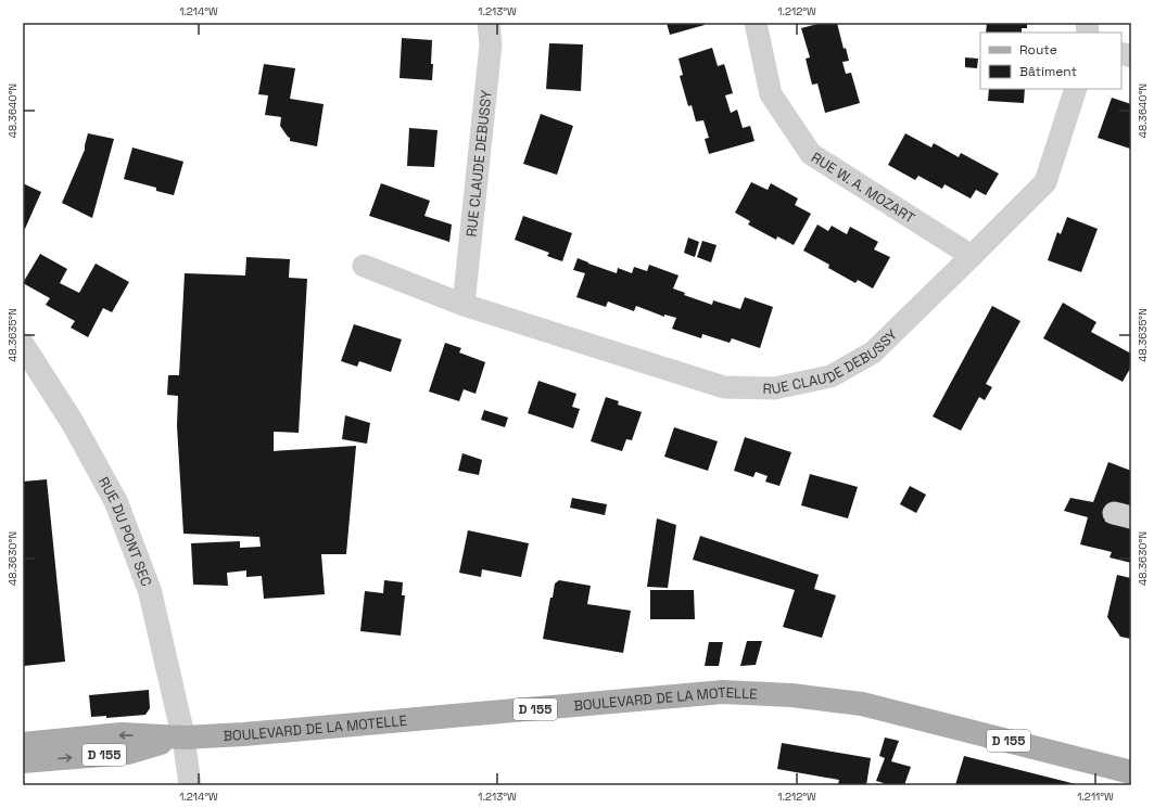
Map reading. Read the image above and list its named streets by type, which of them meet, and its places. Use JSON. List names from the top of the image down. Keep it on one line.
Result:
{"streets":{"main road":["BOULEVARD DE LA MOTELLE","D 155"],"street":["RUE CLAUDE DEBUSSY","RUE W. A. MOZART","RUE DU PONT SEC"]},"crossings":[["RUE CLAUDE DEBUSSY","RUE W. A. MOZART"],["RUE DU PONT SEC","BOULEVARD DE LA MOTELLE"]],"legend":["Route","Bâtiment"],"coordinates":["1.214°W","1.213°W","1.212°W","48.3640°N","48.3635°N","48.3630°N","1.211°W"]}
